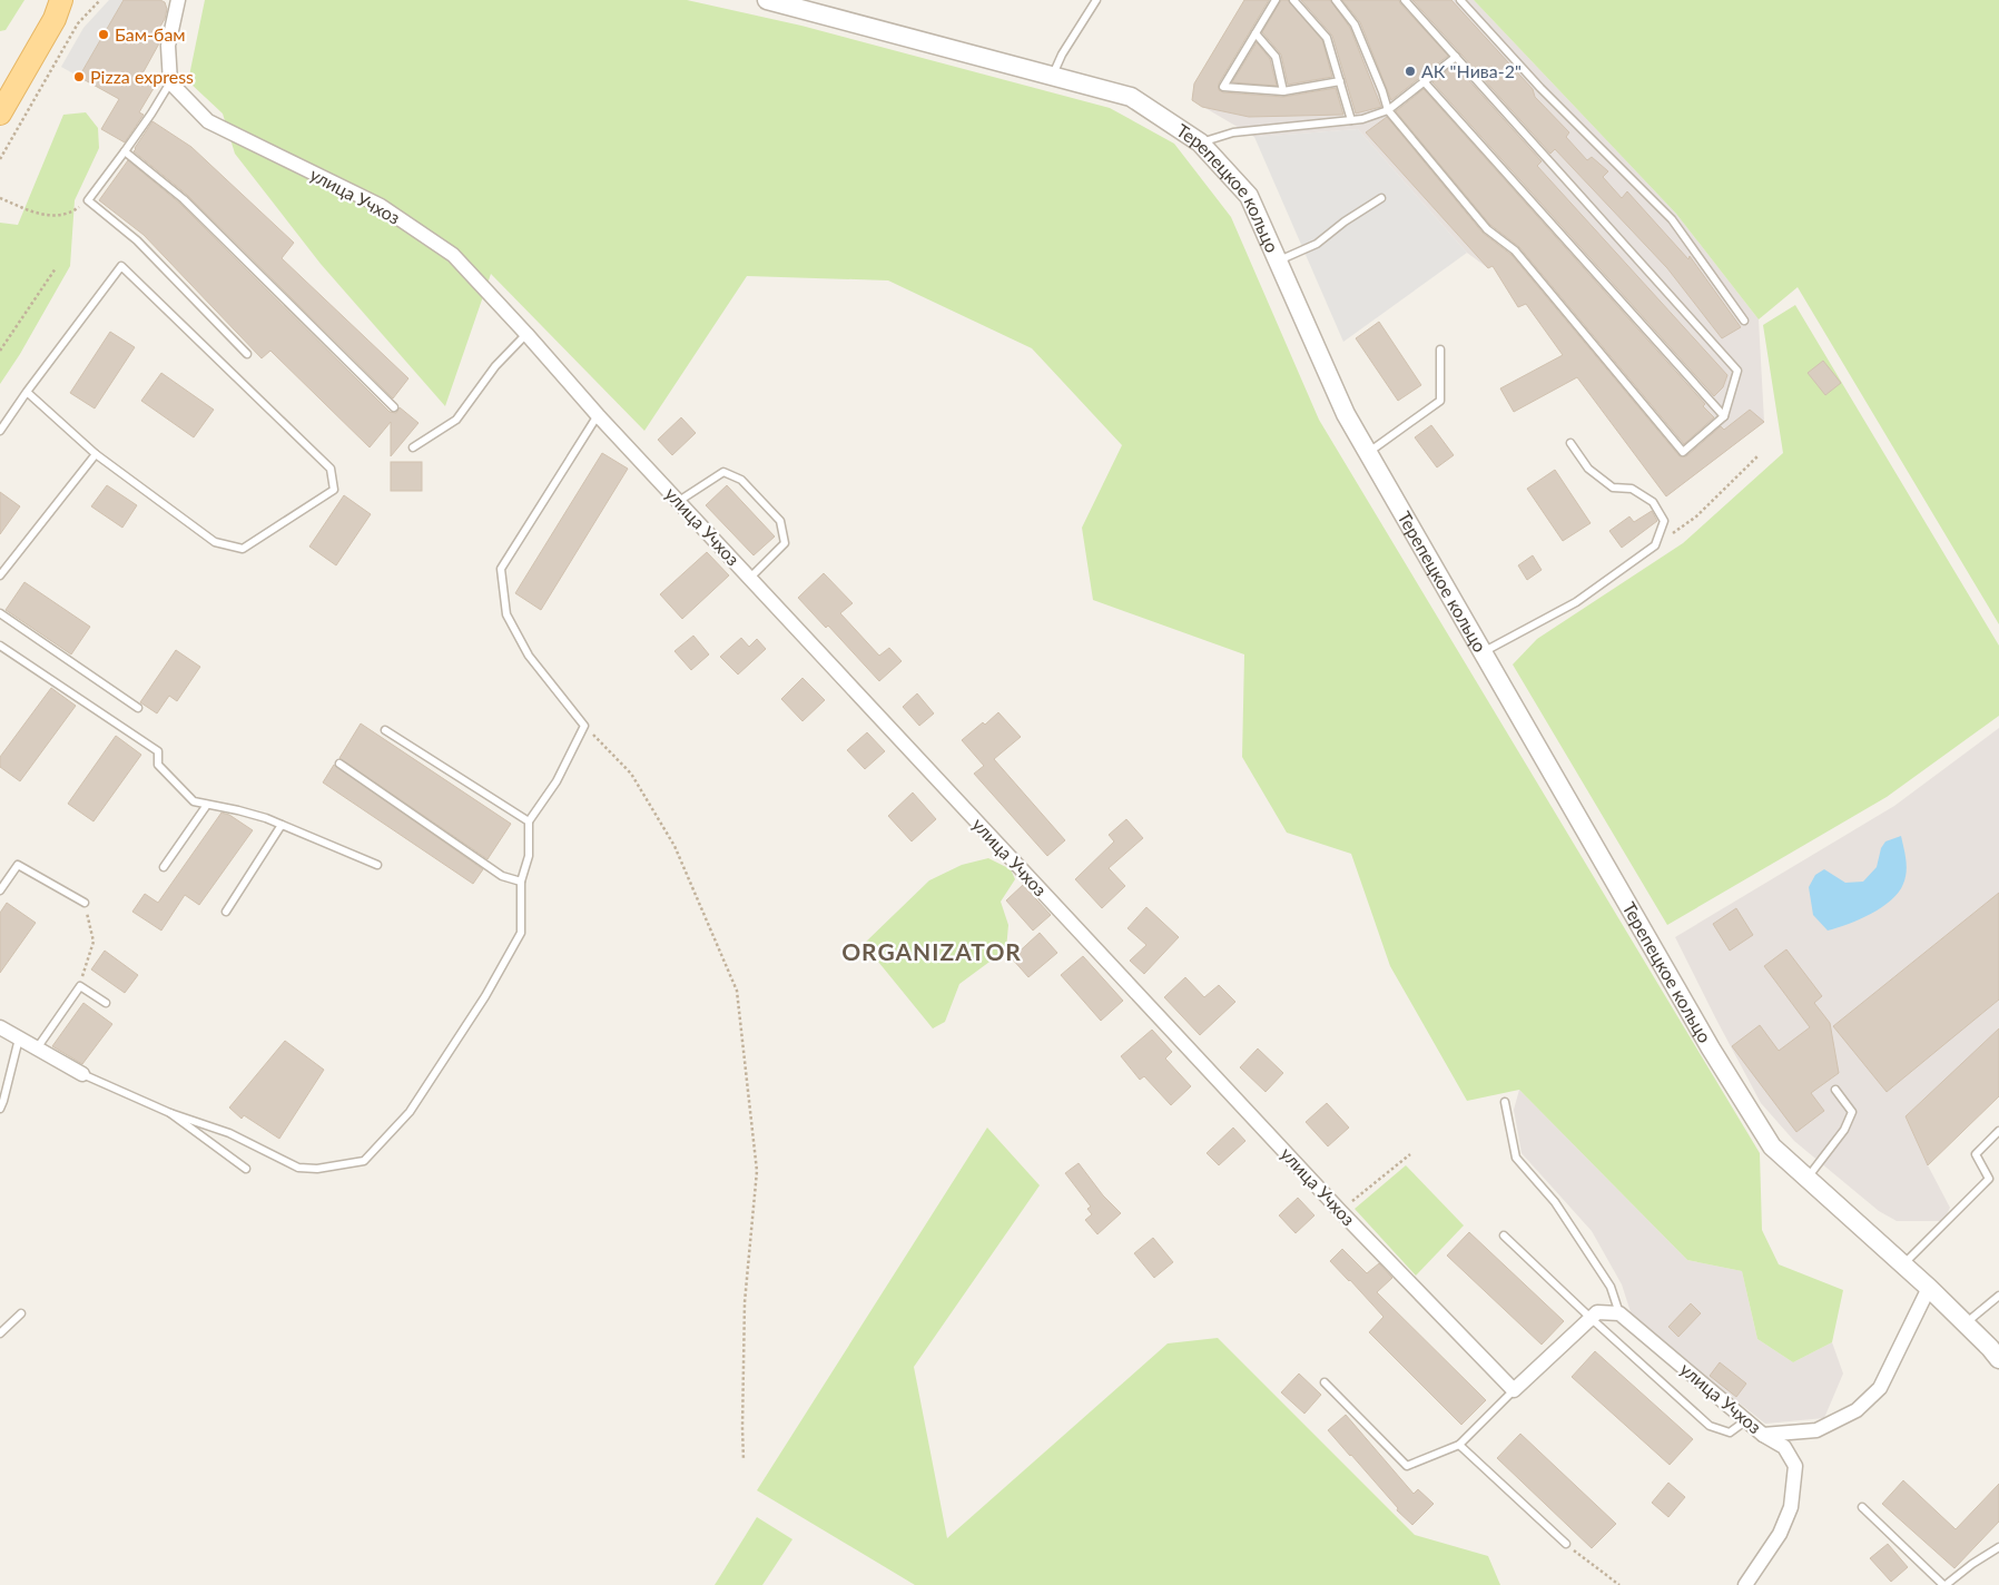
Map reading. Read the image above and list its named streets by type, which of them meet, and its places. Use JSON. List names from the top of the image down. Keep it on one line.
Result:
{"streets":{"street":["Терепецкое кольцо","улица Учхоз"]},"districts":["ORGANIZATOR"],"places":["Бам-бам","АК \"Нива-2\"","Pizza express"]}
